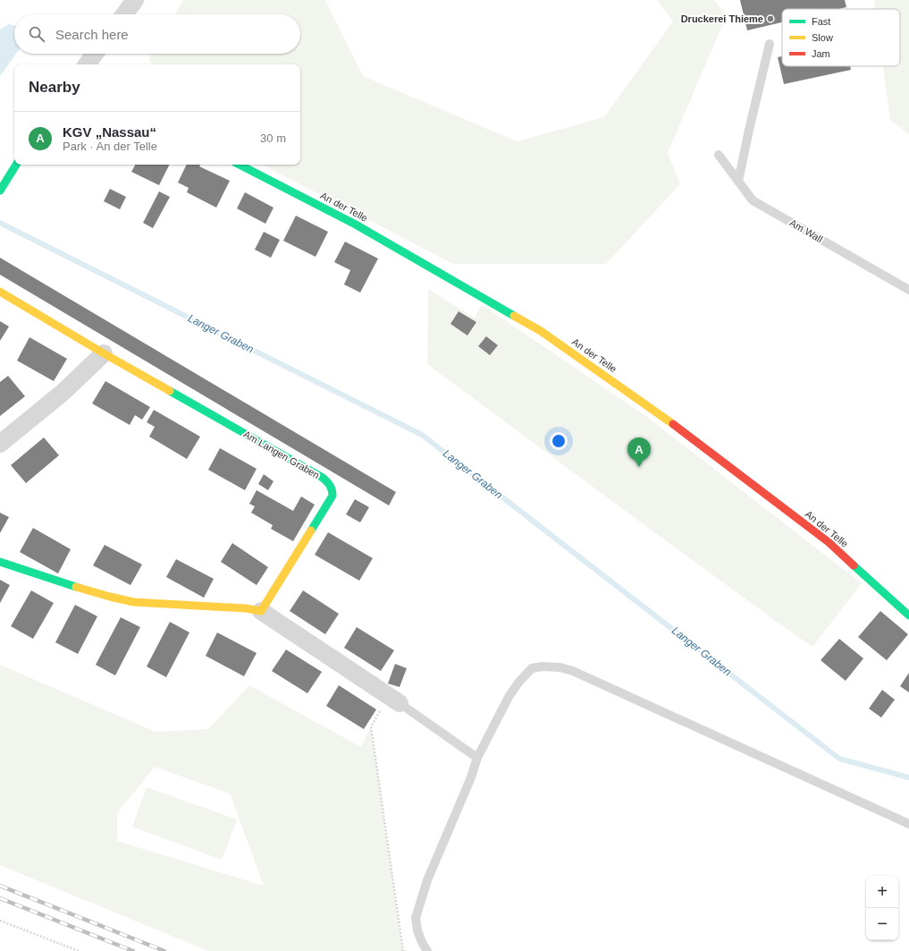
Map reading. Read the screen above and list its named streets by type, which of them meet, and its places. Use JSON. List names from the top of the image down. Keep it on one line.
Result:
{"streets":{"street":["An der Telle","Am Langen Graben"],"lane":["Am Wall"]},"water":["Langer Graben"],"places":["Druckerei Thieme"],"legend":["Fast","Slow","Jam"],"page":{"search":"Search here","heading":"Nearby","list":[{"mark":"A","name":"KGV „Nassau“","note":"Park · An der Telle","value":"30 m"}],"pins":"A","map_buttons":["+","−"]}}
